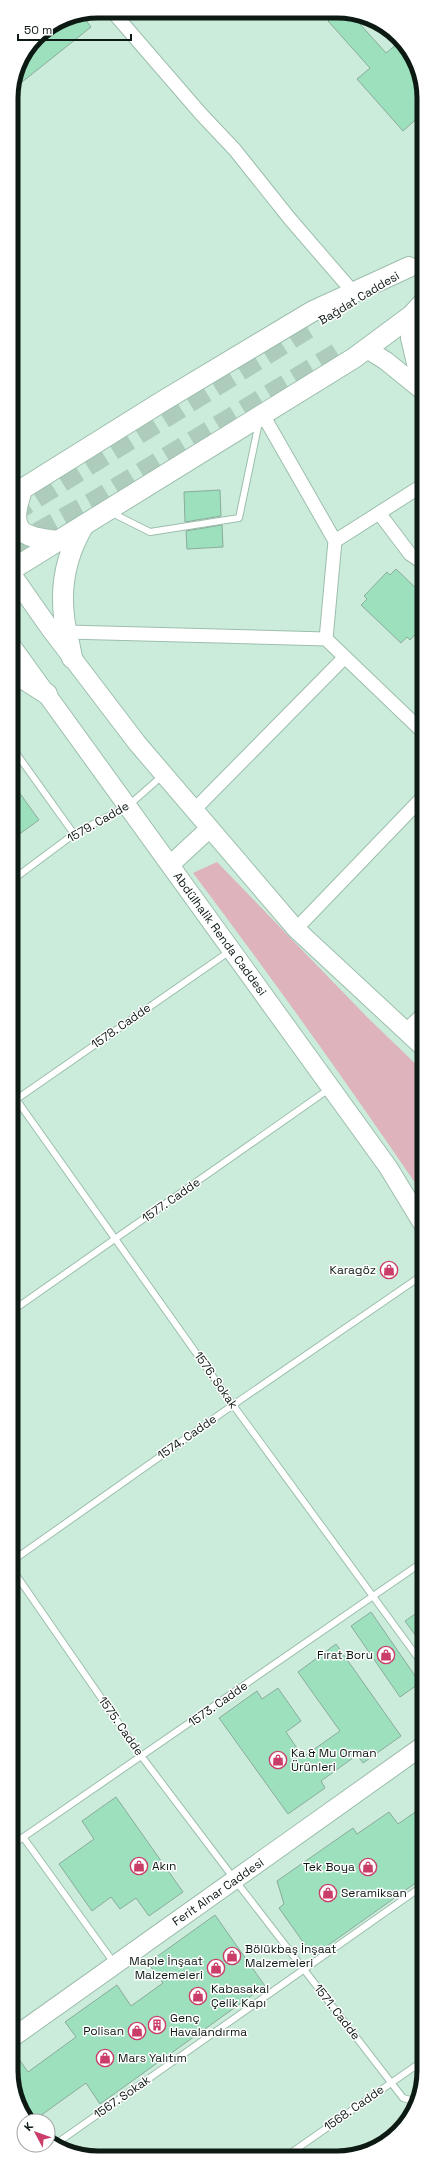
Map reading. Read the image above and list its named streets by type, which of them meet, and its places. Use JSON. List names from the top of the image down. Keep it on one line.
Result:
{"streets":{"main road":["Bağdat Caddesi","Abdülhalik Renda Caddesi","Ferit Alnar Caddesi"],"lane":["1579. Cadde","1578. Cadde","1577. Cadde","1576. Sokak","1574. Cadde","1573. Cadde","1575. Cadde","1571. Cadde","1567. Sokak","1568. Cadde"]},"crossings":[["1579. Cadde","Abdülhalik Renda Caddesi"],["Abdülhalik Renda Caddesi","1578. Cadde"],["Abdülhalik Renda Caddesi","1577. Cadde"],["1577. Cadde","1576. Sokak"],["1576. Sokak","1574. Cadde"],["1576. Sokak","1573. Cadde"],["1573. Cadde","1575. Cadde"],["1575. Cadde","Ferit Alnar Caddesi"],["1575. Cadde","1571. Cadde"],["Ferit Alnar Caddesi","1571. Cadde"],["1571. Cadde","1567. Sokak"],["1571. Cadde","1568. Cadde"]],"places":{"shop":["Karagöz","Fırat Boru","Ka & Mu Orman Ürünleri","Akın","Tek Boya","Seramiksan","Bölükbaş İnşaat Malzemeleri","Maple İnşaat Malzemeleri","Kabasakal Çelik Kapı","Polisan","Mars Yalıtım"],"building":["Genç Havalandırma"]},"scale_bar":"50 m","north":"top left"}
